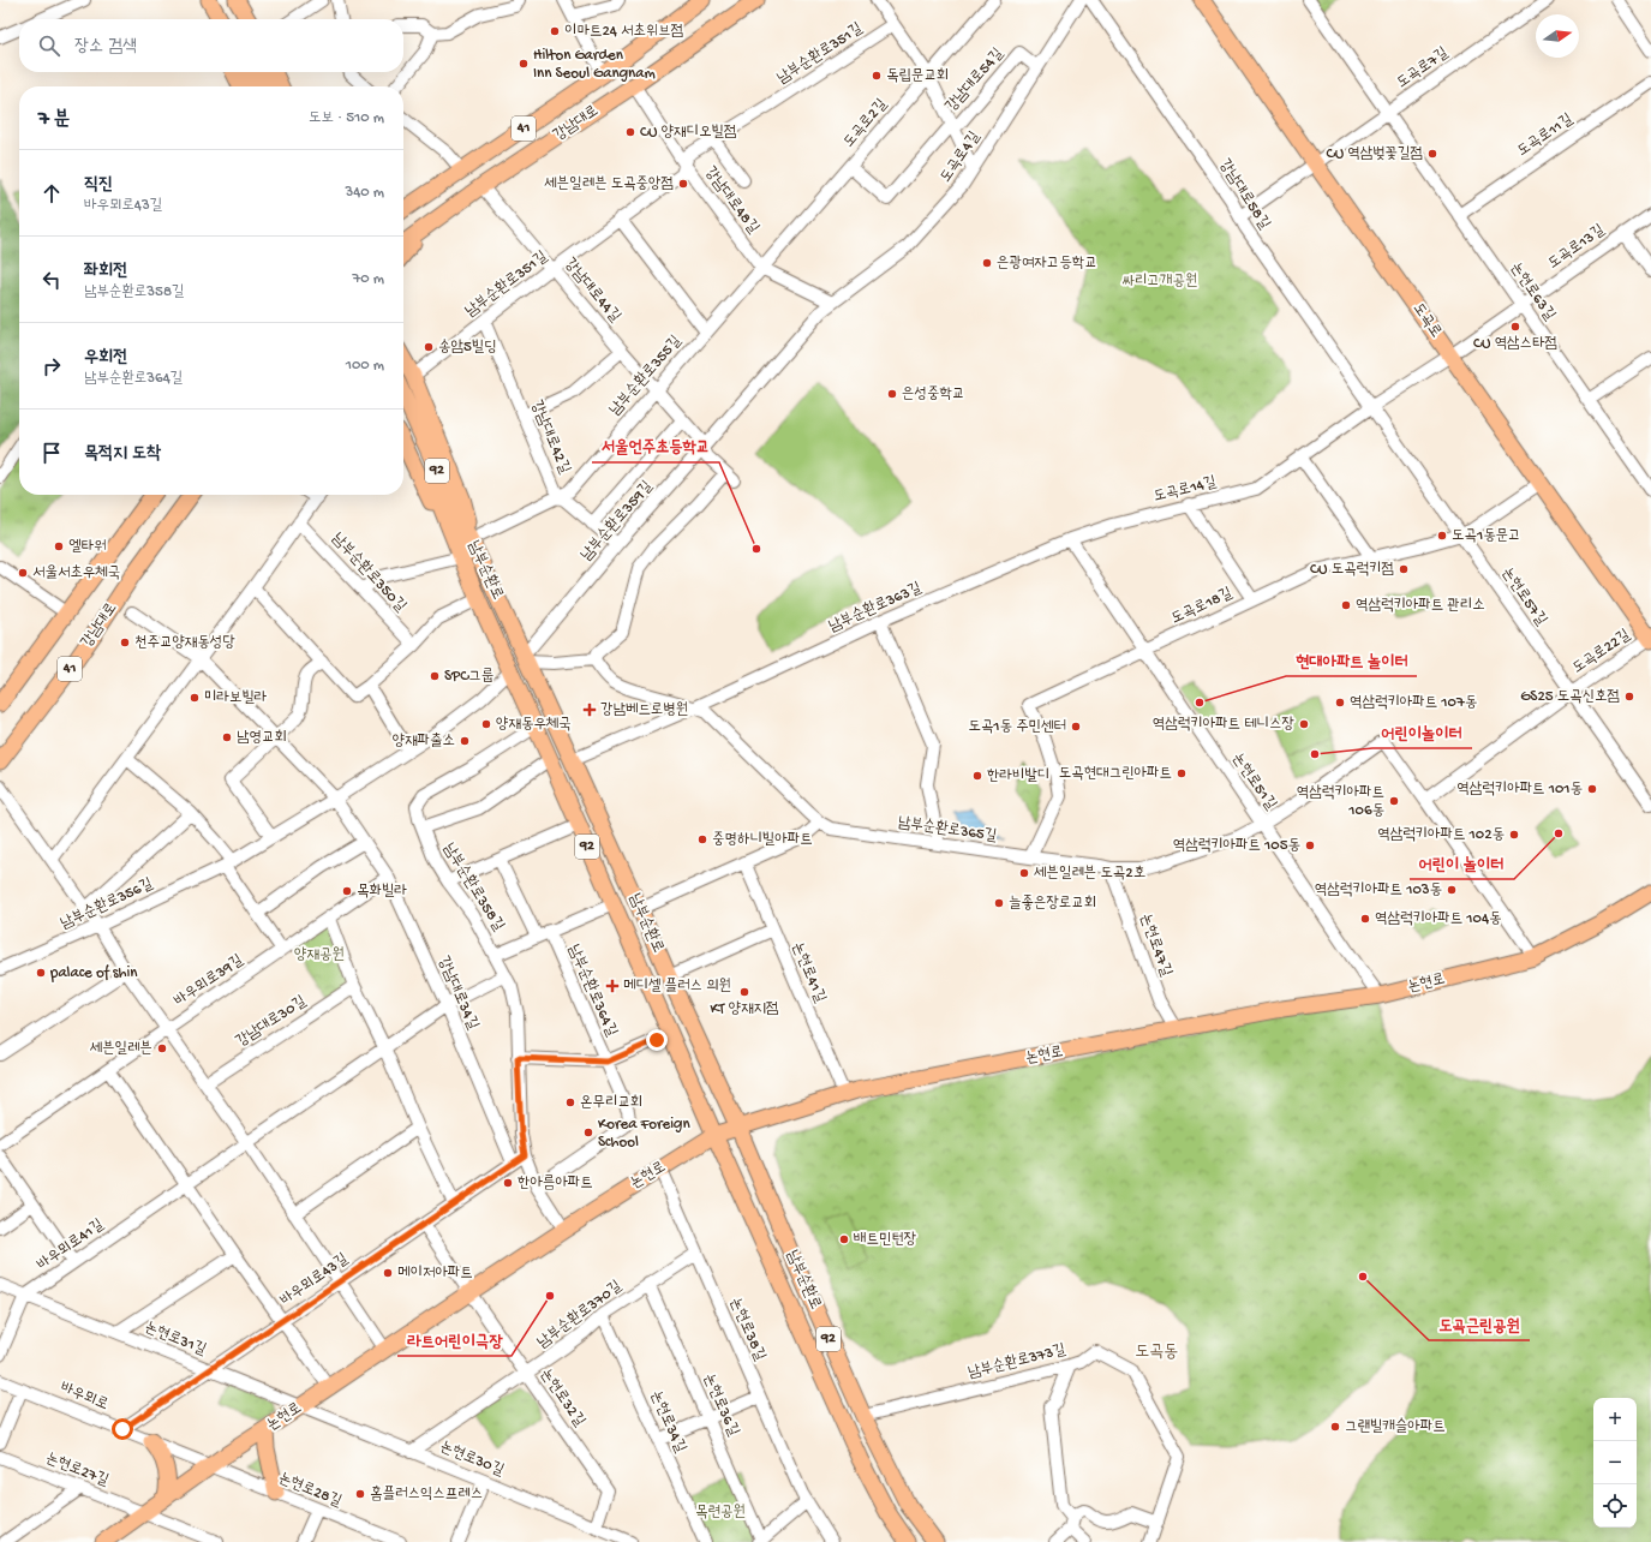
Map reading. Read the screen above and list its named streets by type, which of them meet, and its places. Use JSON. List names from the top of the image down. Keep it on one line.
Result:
{"streets":{"main road":["강남대로","41","도곡로","92","남부순환로","논현로"],"street":["남부순환로351길","도곡로7길","강남대로54길","도곡로2길","도곡로11길","도곡로4길","강남대로58길","강남대로48길","도곡로13길","강남대로44길","논현로63길","남부순환로355길","강남대로42길","도곡로14길","남부순환로359길","남부순환로350길","논현로57길","도곡로18길","남부순환로363길","도곡로22길","논현로51길","남부순환로365길","남부순환로358길","남부순환로356길","논현로47길","논현로41길","바우뫼로39길","남부순환로364길","강남대로34길","강남대로30길","바우뫼로41길","바우뫼로43길","남부순환로370길","논현로38길","논현로31길","남부순환로373길","바우뫼로","논현로32길","논현로36길","논현로34길","논현로30길","논현로27길","논현로28길"]},"crossings":[["남부순환로351길","강남대로54길"],["남부순환로351길","강남대로48길"],["남부순환로351길","강남대로44길"],["남부순환로351길","강남대로42길"],["도곡로7길","강남대로58길"],["도곡로7길","논현로63길"],["도곡로7길","도곡로"],["강남대로54길","도곡로2길"],["강남대로54길","도곡로4길"],["강남대로","강남대로48길"],["강남대로","강남대로44길"],["도곡로2길","강남대로48길"],["도곡로2길","남부순환로355길"],["도곡로11길","논현로63길"],["도곡로4길","강남대로48길"],["도곡로4길","남부순환로359길"],["강남대로58길","도곡로14길"],["강남대로58길","논현로57길"],["강남대로48길","남부순환로355길"],["강남대로48길","남부순환로359길"],["도곡로13길","논현로63길"],["도곡로13길","도곡로"],["도곡로13길","도곡로14길"],["강남대로44길","남부순환로355길"],["강남대로44길","남부순환로359길"],["도곡로","도곡로14길"],["도곡로","도곡로18길"],["도곡로","도곡로22길"],["남부순환로355길","강남대로42길"],["강남대로42길","남부순환로359길"],["도곡로14길","논현로57길"],["도곡로14길","남부순환로363길"],["도곡로14길","논현로51길"],["남부순환로359길","남부순환로"],["남부순환로","남부순환로350길"],["남부순환로","남부순환로363길"],["남부순환로","남부순환로358길"],["남부순환로","남부순환로356길"],["남부순환로","논현로"],["남부순환로","남부순환로364길"],["남부순환로","남부순환로373길"],["논현로57길","도곡로18길"],["논현로57길","도곡로22길"],["도곡로18길","논현로51길"],["도곡로18길","남부순환로365길"],["남부순환로363길","논현로51길"],["도곡로22길","남부순환로365길"],["논현로51길","남부순환로365길"],["논현로51길","논현로"],["남부순환로365길","논현로47길"],["남부순환로358길","논현로"],["남부순환로358길","남부순환로364길"],["남부순환로358길","바우뫼로41길"],["남부순환로358길","바우뫼로43길"],["남부순환로356길","강남대로34길"],["논현로47길","논현로"],["논현로41길","논현로"],["바우뫼로39길","강남대로34길"],["논현로","논현로38길"],["논현로","논현로31길"],["논현로","바우뫼로"],["논현로","논현로32길"],["논현로","논현로30길"],["논현로","논현로27길"],["논현로","논현로28길"],["강남대로34길","바우뫼로41길"],["강남대로34길","바우뫼로43길"],["바우뫼로41길","논현로31길"],["바우뫼로43길","논현로31길"],["바우뫼로43길","바우뫼로"],["남부순환로370길","논현로38길"],["남부순환로370길","논현로32길"],["남부순환로370길","논현로36길"],["남부순환로370길","논현로34길"],["남부순환로370길","논현로30길"],["논현로31길","논현로30길"],["바우뫼로","논현로28길"],["논현로32길","논현로30길"]],"districts":["도곡동"],"parks":["싸리고개공원","양재공원","목련공원"],"places":{"other":["이마트24 서초위브점","Hilton Garden Inn Seoul Gangnam","독립문교회","CU 양재디오빌점","CU 역삼벚꽃길점","세븐일레븐 도곡중앙점","은광여자고등학교","CU 역삼스타점","송암5빌딩","은성중학교","도곡1동문고","엘타워","서울언주초등학교","CU 도곡럭키점","서울서초우체국","역삼럭키아파트 관리소","천주교양재동성당","SPC그룹","GS25 도곡신호점","미라보빌라","현대아파트 놀이터","역삼럭키아파트 107동","양재동우체국","역삼럭키아파트 테니스장","도곡1동 주민센터","남영교회","양재파출소","어린이놀이터","도곡현대그린아파트","한라비발디","역삼럭키아파트 101동","역삼럭키아파트 106동","어린이 놀이터","역삼럭키아파트 102동","중명하니빌아파트","역삼럭키아파트 105동","세븐일레븐 도곡2호","역삼럭키아파트 103동","목화빌라","늘좋은장로교회","역삼럭키아파트 104동","palace of shin","KT 양재지점","세븐일레븐","온무리교회","Korea Foreign School","한아름아파트","배트민턴장","메이저아파트","도곡근린공원","라트어린이극장","그랜빌캐슬아파트","홈플러스익스프레스"],"health":["강남베드로병원","메디셀 플러스 의원"]},"north":"right","page":{"search":"장소 검색","heading":["7 분","도보 · 510 m"],"list":[["직진","바우뫼로43길","340 m"],["좌회전","남부순환로358길","70 m"],["우회전","남부순환로364길","100 m"],"목적지 도착"],"map_buttons":["+","−"]}}
